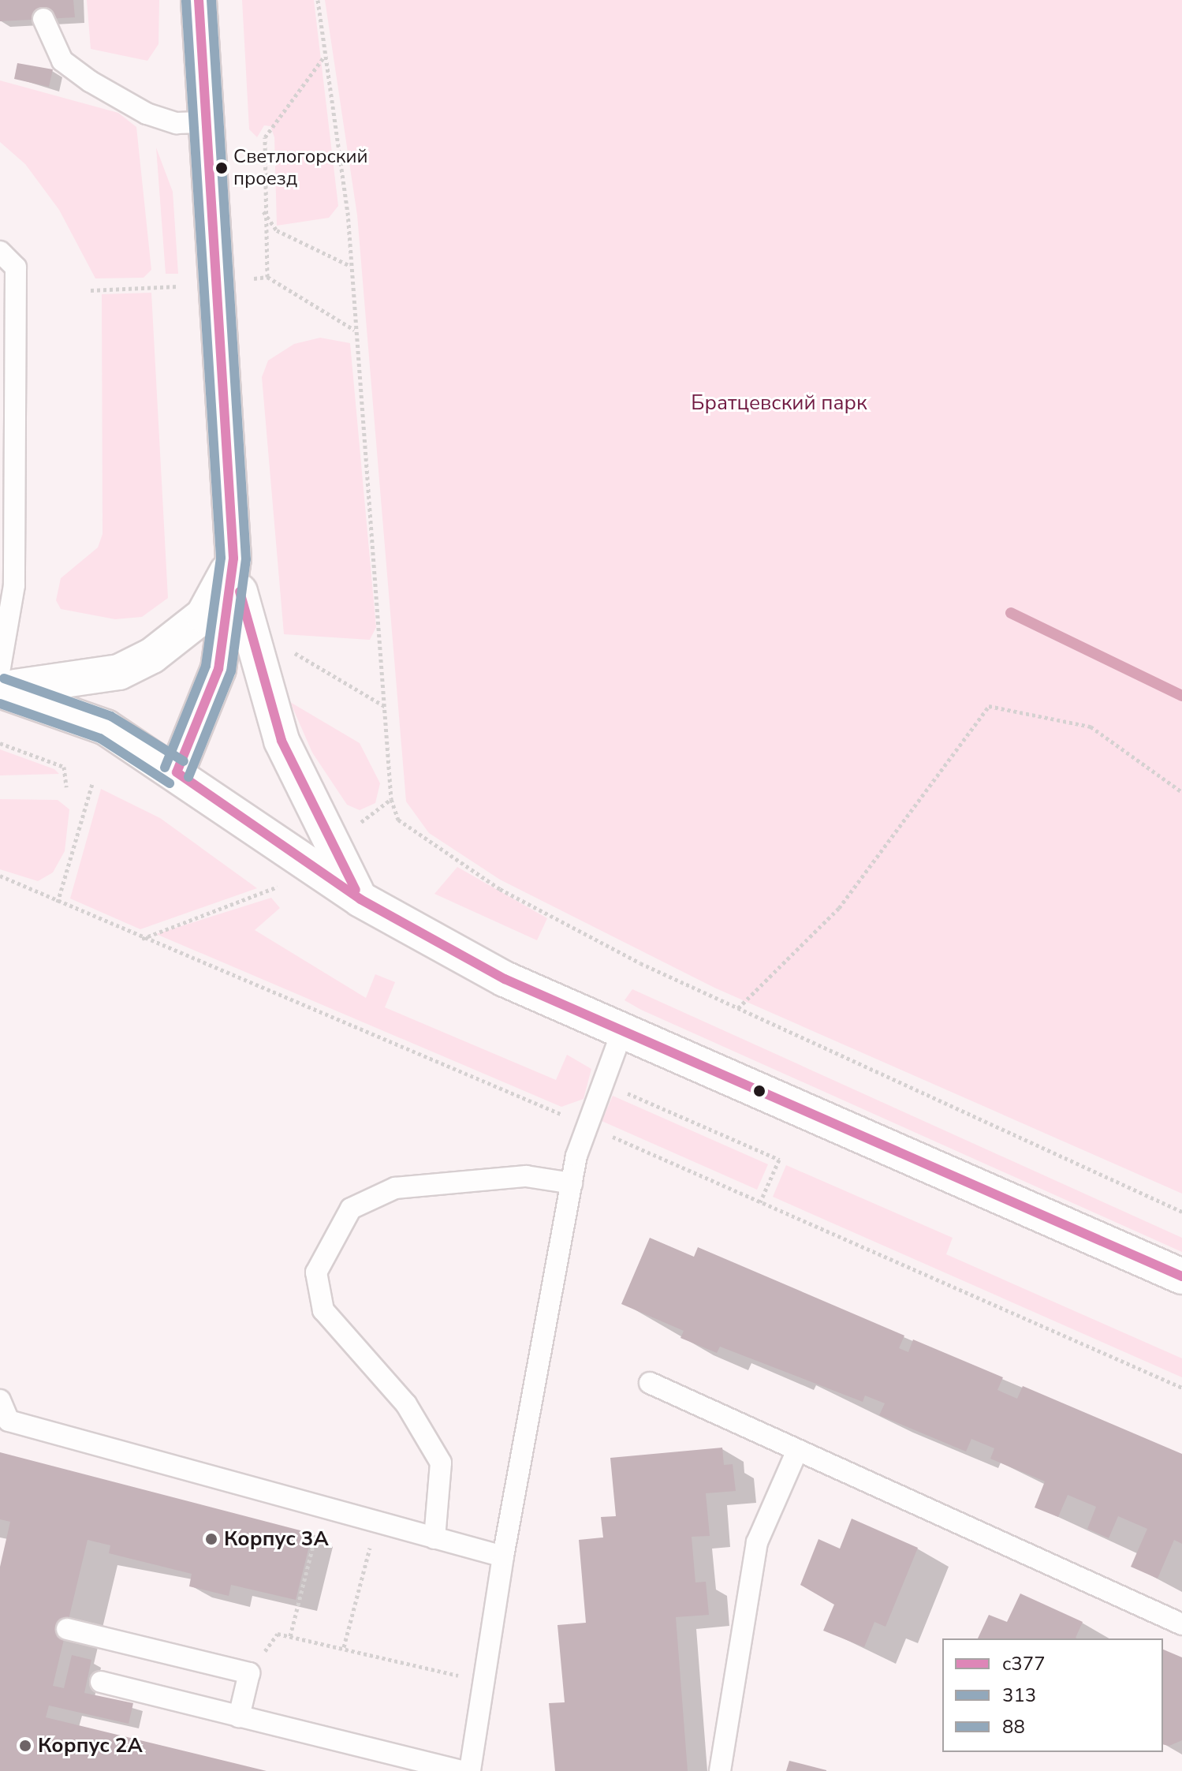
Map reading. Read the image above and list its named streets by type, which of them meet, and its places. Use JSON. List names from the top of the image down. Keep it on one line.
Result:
{"parks":["Братцевский парк"],"places":["Светлогорский проезд","Корпус 3А","Корпус 2А"],"lines":["transit line с377","transit line 313","transit line 88"],"legend":["с377","313","88"]}
